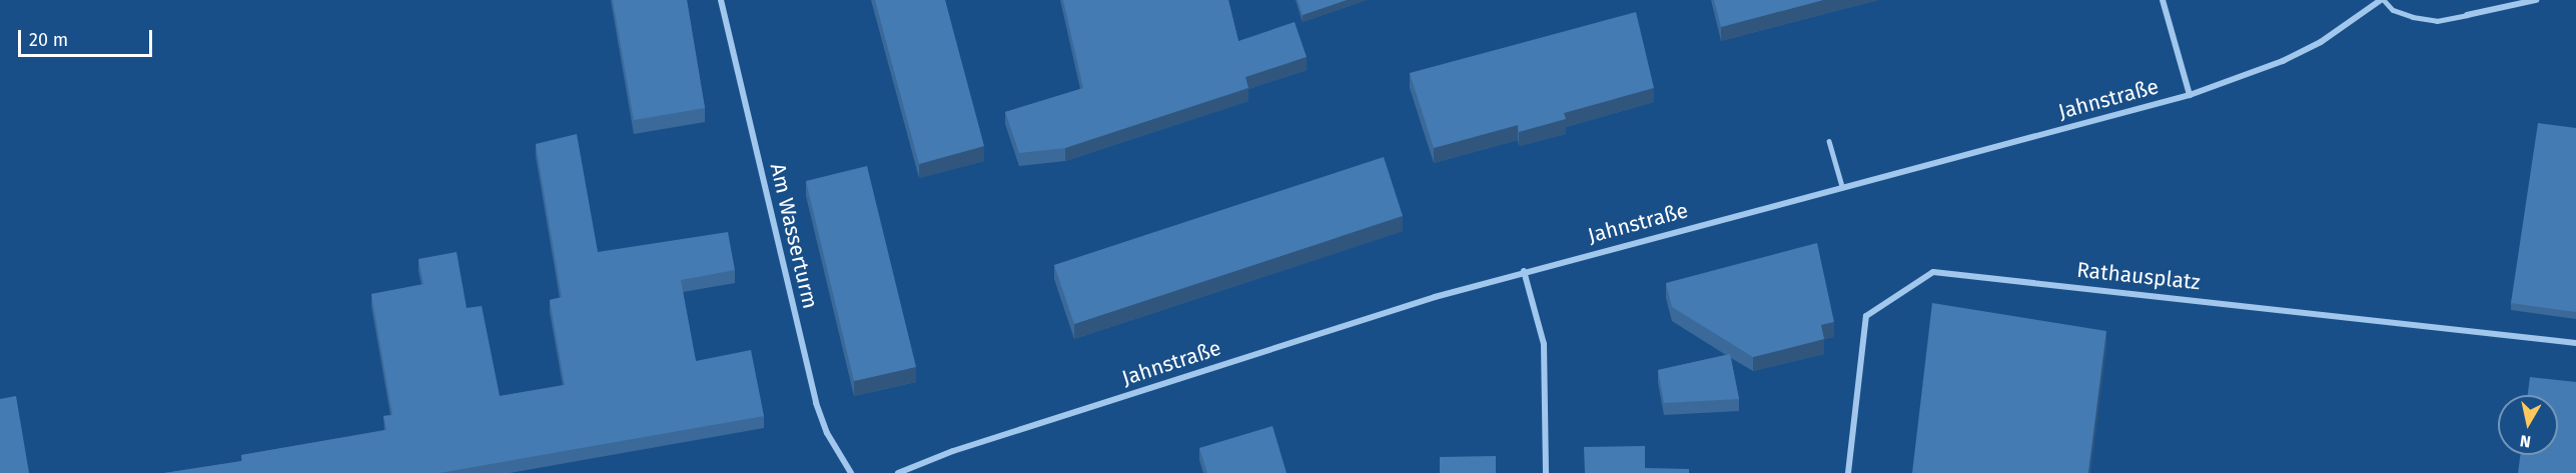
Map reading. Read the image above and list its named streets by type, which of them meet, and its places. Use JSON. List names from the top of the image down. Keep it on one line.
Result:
{"streets":{"street":["Jahnstraße","Am Wasserturm","Rathausplatz"]},"scale_bar":"20 m","north":"bottom"}
